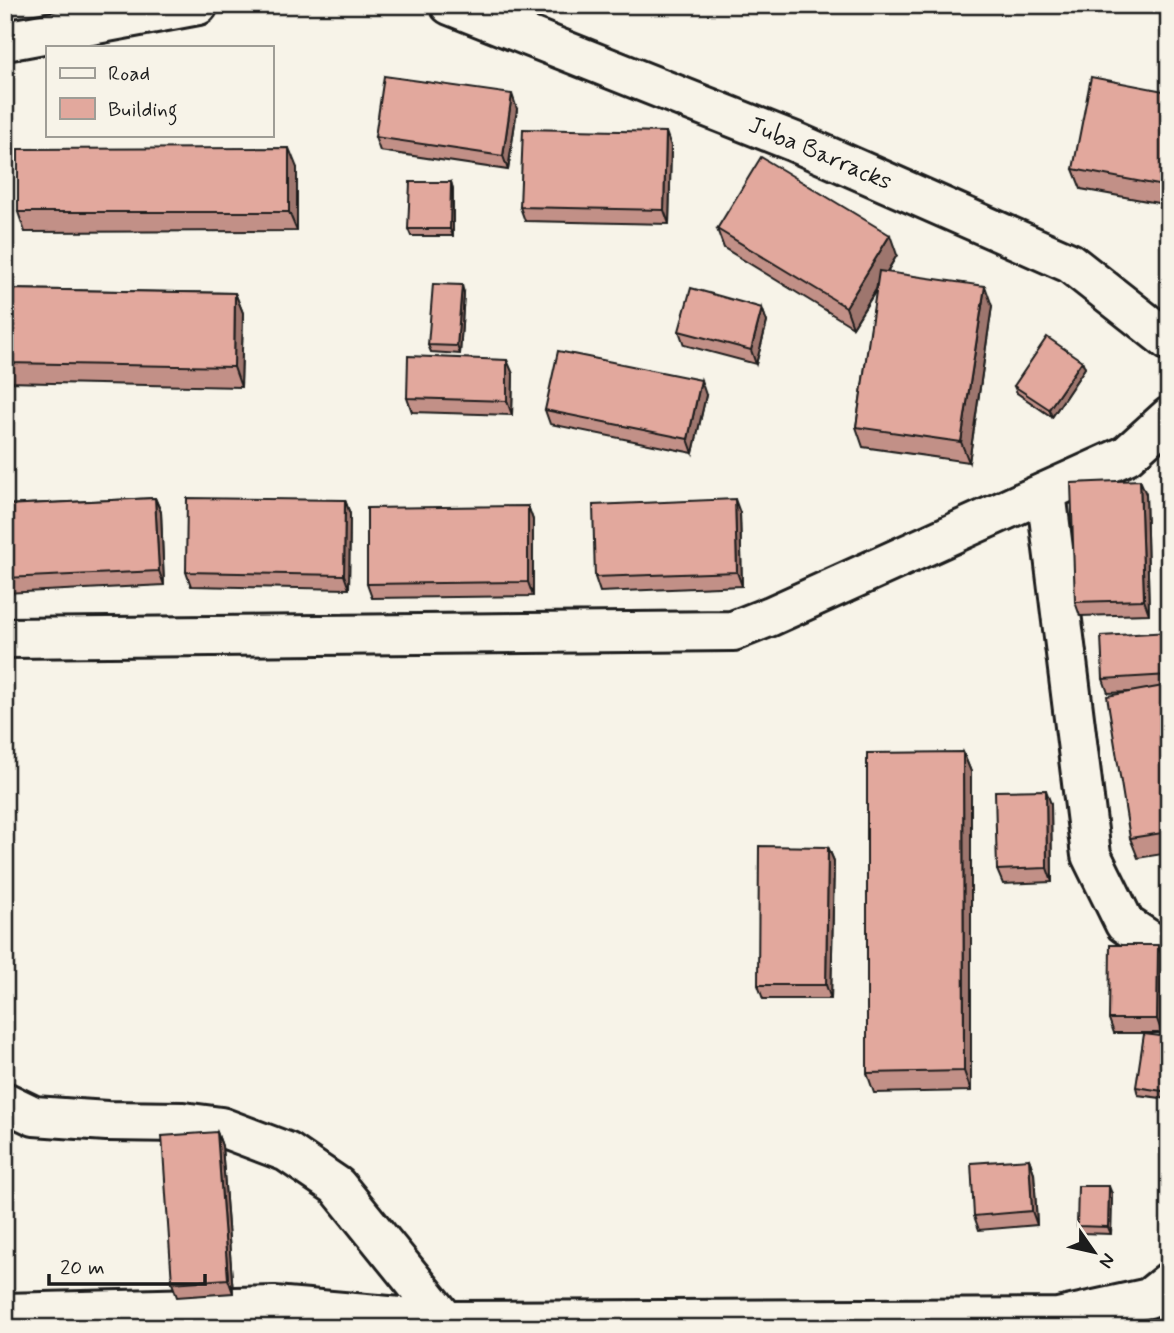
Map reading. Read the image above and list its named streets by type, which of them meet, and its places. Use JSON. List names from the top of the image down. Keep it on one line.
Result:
{"streets":{"street":["Juba Barracks"]},"legend":["Road","Building"],"scale_bar":"20 m","north":"bottom right"}
